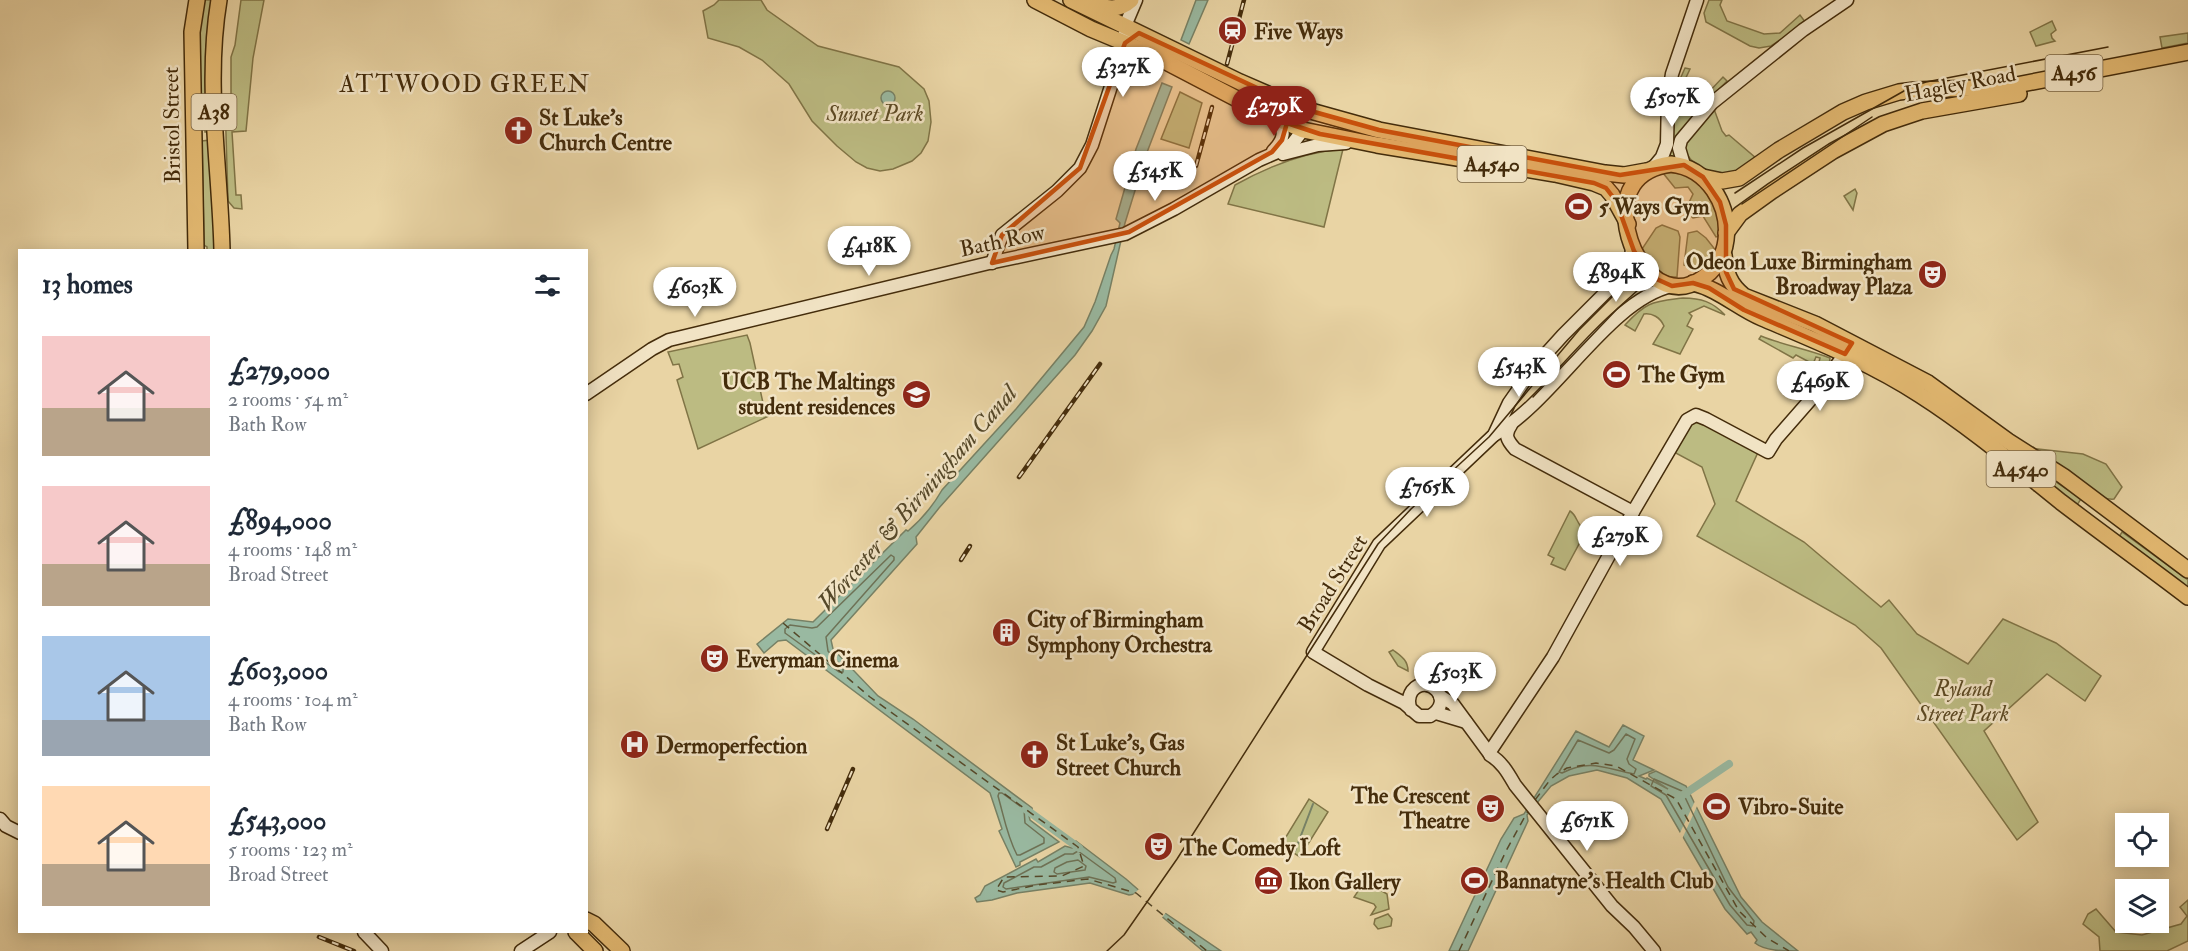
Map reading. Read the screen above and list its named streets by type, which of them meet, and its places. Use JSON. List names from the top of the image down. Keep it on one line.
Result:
{"streets":{"highway":["A456","Hagley Road","A38","Bristol Street","A4540"],"street":["Bath Row","Broad Street"]},"crossings":[["Hagley Road","A4540"],["Hagley Road","Broad Street"],["A4540","Bath Row"],["A4540","Broad Street"]],"districts":["ATTWOOD GREEN"],"water":["Worcester & Birmingham Canal"],"parks":["Sunset Park","Ryland Street Park"],"places":{"station":["Five Ways"],"church":["St Luke's Church Centre","St Luke's, Gas Street Church"],"sports":["5 Ways Gym","The Gym","Vibro-Suite","Bannatyne's Health Club"],"theatre":["Odeon Luxe Birmingham Broadway Plaza","Everyman Cinema","The Crescent Theatre","The Comedy Loft"],"school or university":["UCB The Maltings student residences"],"building":["City of Birmingham Symphony Orchestra"],"hospital":["Dermoperfection"],"museum":["Ikon Gallery"]},"page":{"price":["£327K","£507K","£279K","£545K","£418K","£894K","£603K","£543K","£469K","£765K","£279K","£503K","£671K"],"heading":"13 homes","list":[{"name":"£279,000","note":"2 rooms · 54 m² · Bath Row"},{"name":"£894,000","note":"4 rooms · 148 m² · Broad Street"},{"name":"£603,000","note":"4 rooms · 104 m² · Bath Row"},{"name":"£543,000","note":"5 rooms · 123 m² · Broad Street"}]}}
